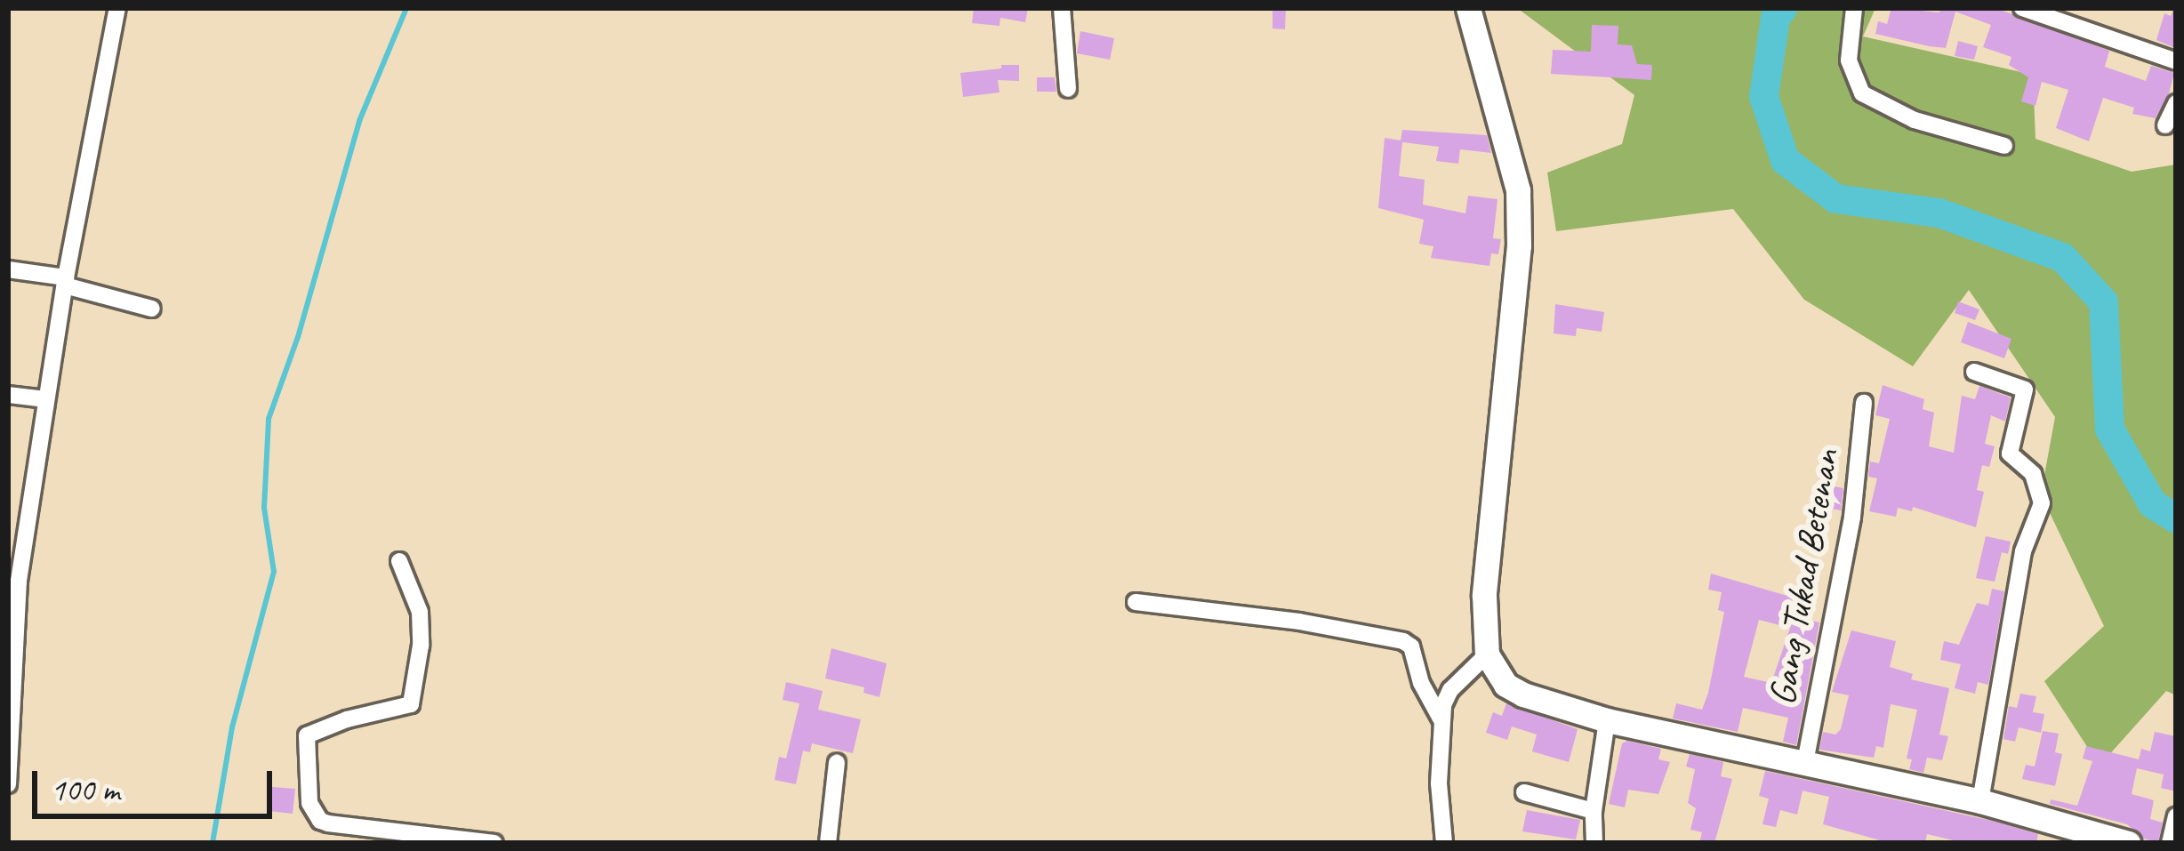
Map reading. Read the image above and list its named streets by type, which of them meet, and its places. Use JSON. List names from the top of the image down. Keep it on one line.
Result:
{"streets":{"street":["Gang Tukad Betenan"]},"scale_bar":"100 m"}
